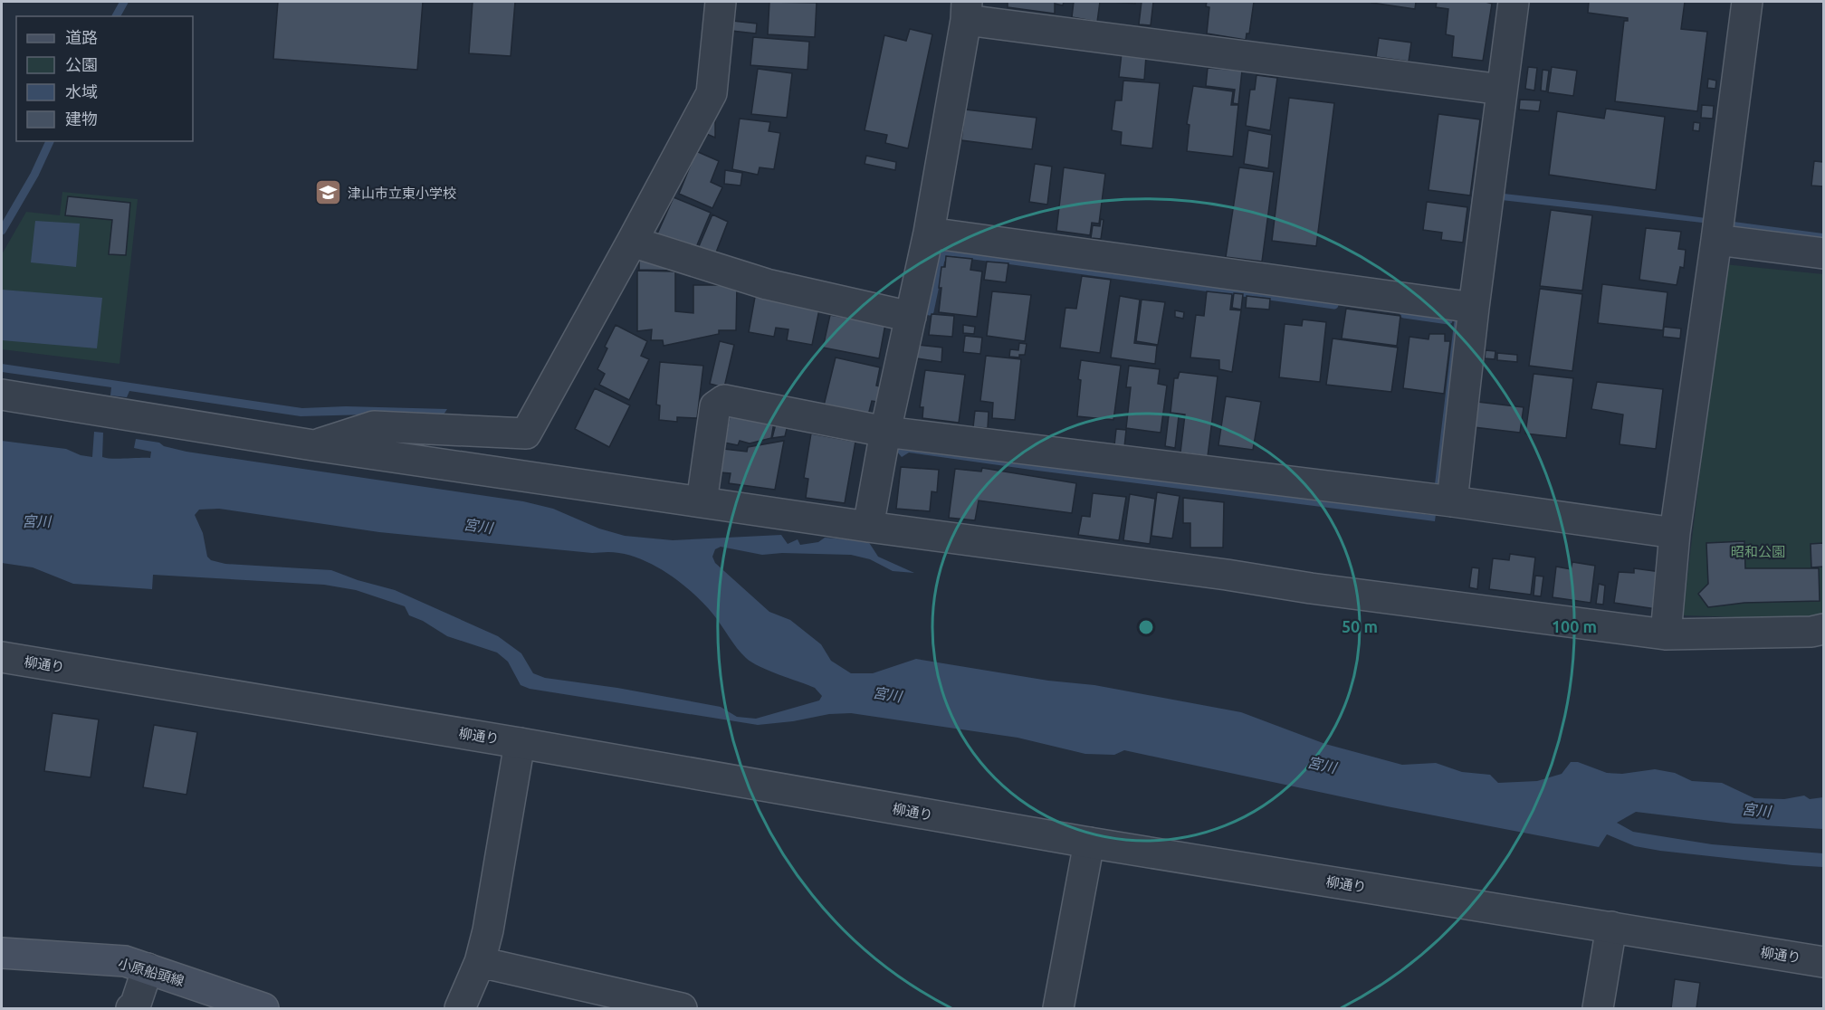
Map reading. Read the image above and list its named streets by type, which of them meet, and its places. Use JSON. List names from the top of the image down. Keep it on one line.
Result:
{"streets":{"main road":["小原船頭線"],"street":["柳通り"]},"water":["宮川"],"parks":["昭和公園"],"places":{"school or university":["津山市立東小学校"]},"legend":["道路","公園","水域","建物"],"rings":["50 m","100 m"]}
